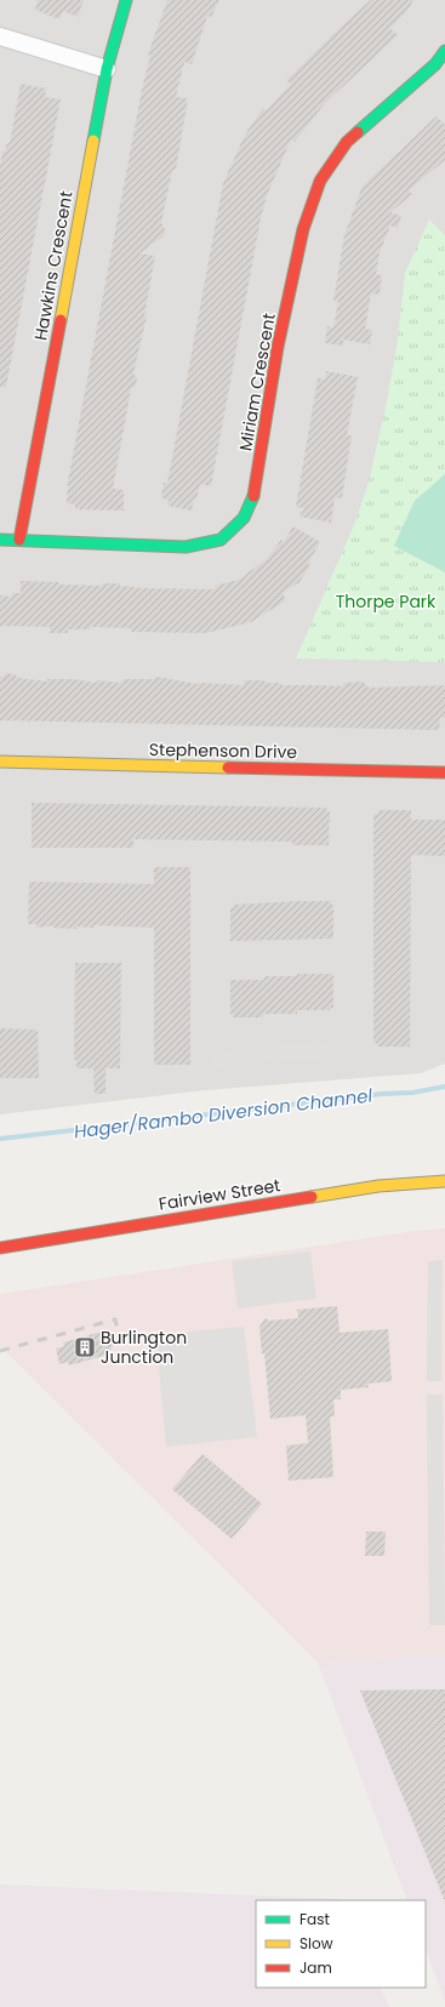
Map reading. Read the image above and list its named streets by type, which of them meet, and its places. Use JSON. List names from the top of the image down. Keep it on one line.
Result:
{"streets":{"street":["Hawkins Crescent","Miriam Crescent","Stephenson Drive","Fairview Street"]},"crossings":[["Hawkins Crescent","Miriam Crescent"]],"water":["Hager/Rambo Diversion Channel"],"parks":["Thorpe Park"],"places":{"building":["Burlington Junction"]},"legend":["Fast","Slow","Jam"]}
